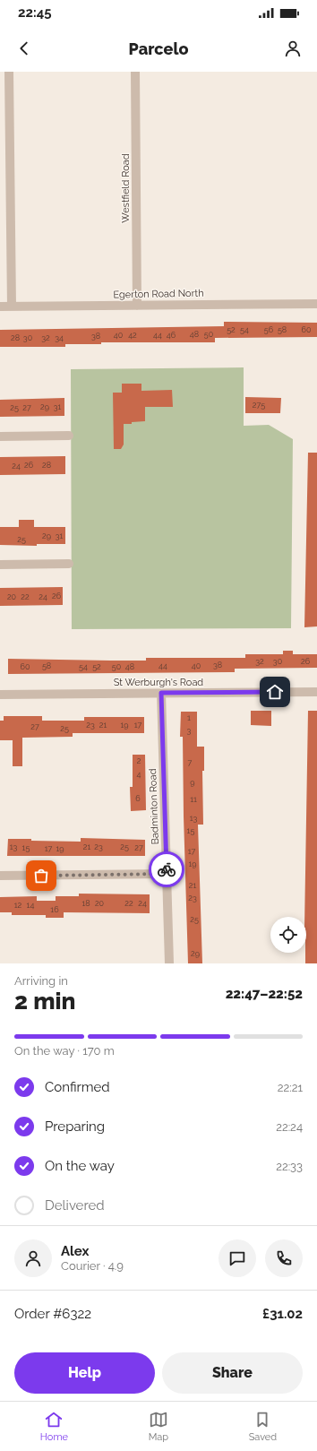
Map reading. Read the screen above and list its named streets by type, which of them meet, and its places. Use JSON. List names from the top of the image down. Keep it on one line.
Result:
{"streets":{"street":["Westfield Road","Egerton Road North","St Werburgh's Road","Badminton Road"]},"crossings":[["Westfield Road","Egerton Road North"],["St Werburgh's Road","Badminton Road"]],"house_numbers":["52","54","56","58","60","48","50","40","42","44","46","38","28","30","32","34","275","29","31","25","27","26","28","24","29","31","25","26","20","22","24","32","30","26","38","58","44","40","60","54","52","50","48","1","23","21","19","17","27","25","3","2","7","4","9","6","11","13","15","13","21","23","25","15","27","17","19","17","19","21","23","18","20","22","24","12","14","16","25","29"],"page":{"status":"22:45","header":"Parcelo","heading":["2 min","Arriving in","22:47–22:52"],"panel":["Alex","Courier · 4.9","Order #6322","£31.02"],"bar":"On the way · 170 m","list":[["Confirmed","22:21"],["Preparing","22:24"],["On the way","22:33"],"Delivered"],"buttons":["Help","Share"],"tabs":["Home","Map","Saved"]}}
